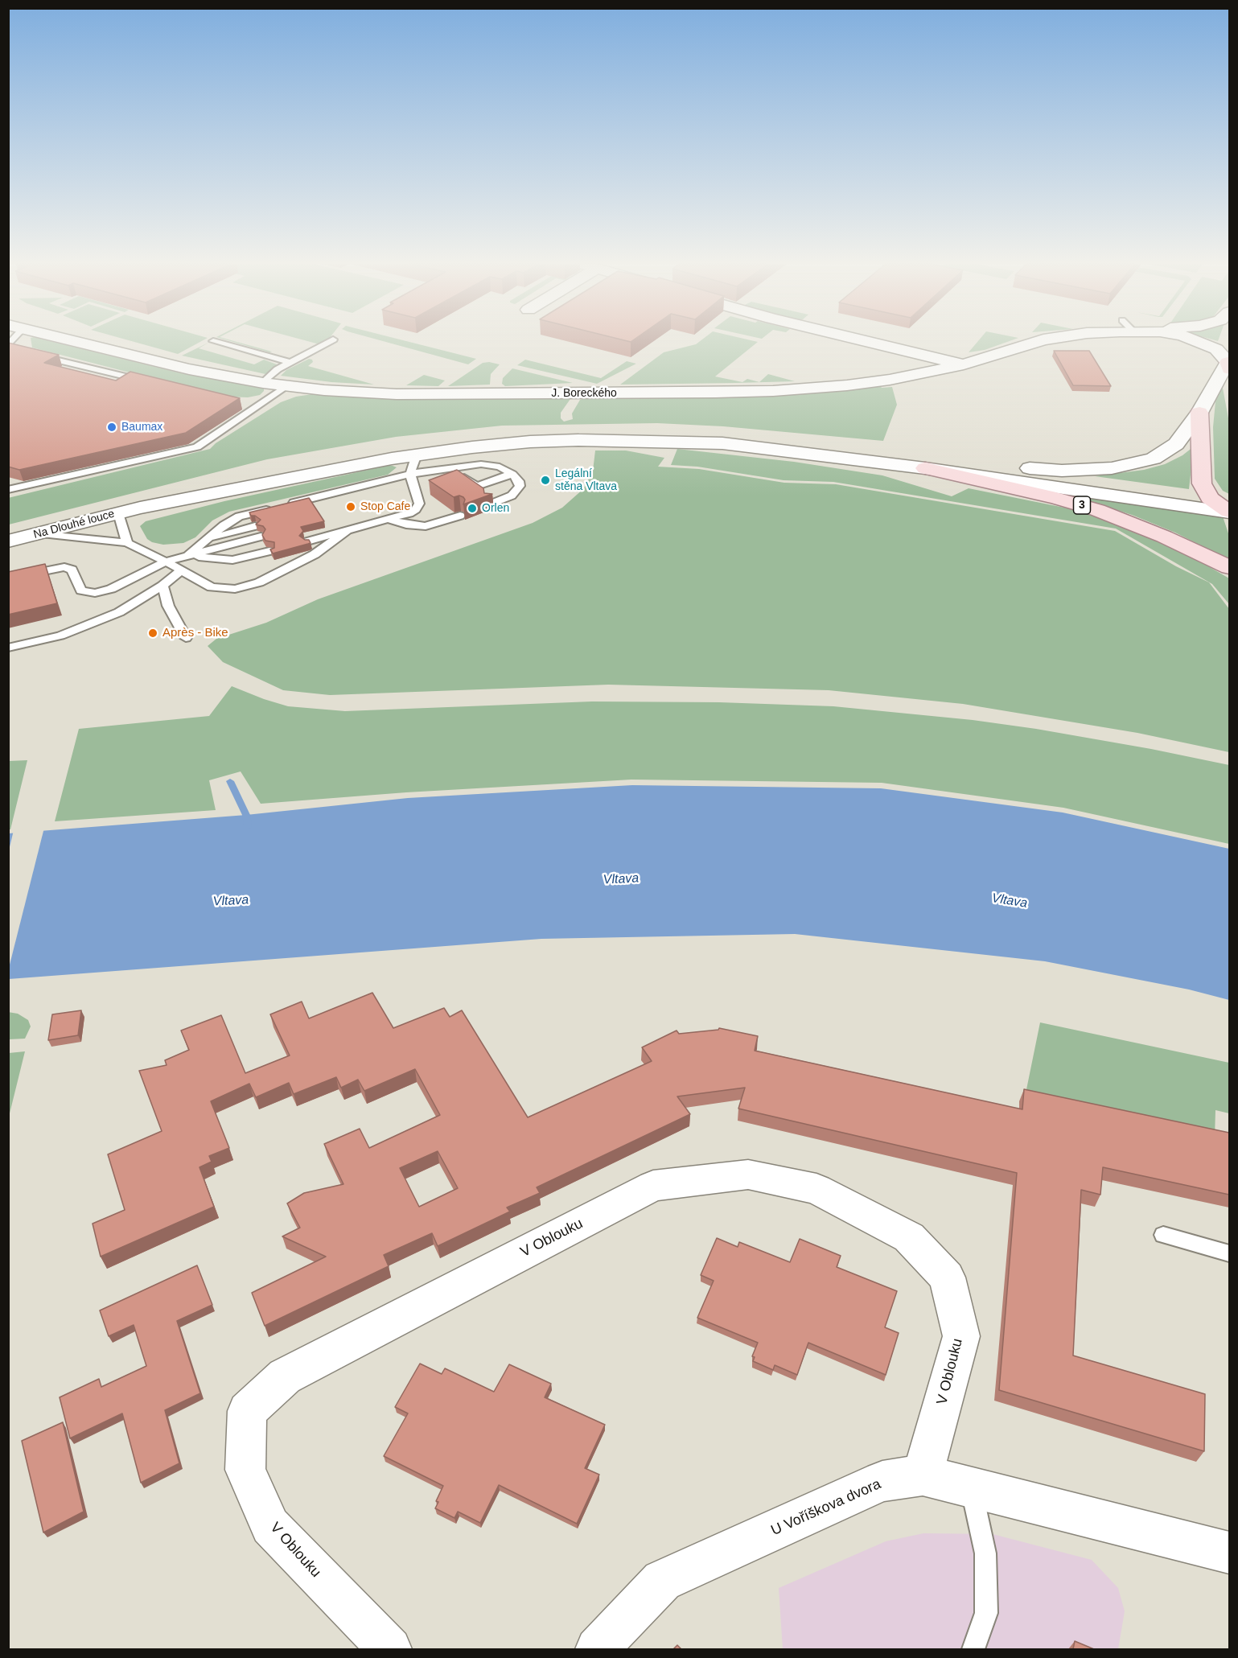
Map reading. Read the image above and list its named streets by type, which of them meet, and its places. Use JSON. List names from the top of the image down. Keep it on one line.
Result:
{"streets":{"main road":["3"],"street":["J. Boreckého","Na Dlouhé louce","V Oblouku","U Voříškova dvora"]},"crossings":[["V Oblouku","U Voříškova dvora"]],"water":["Vltava"],"places":["Baumax","Legální stěna Vltava","Stop Cafe","Orlen","Après - Bike"]}
